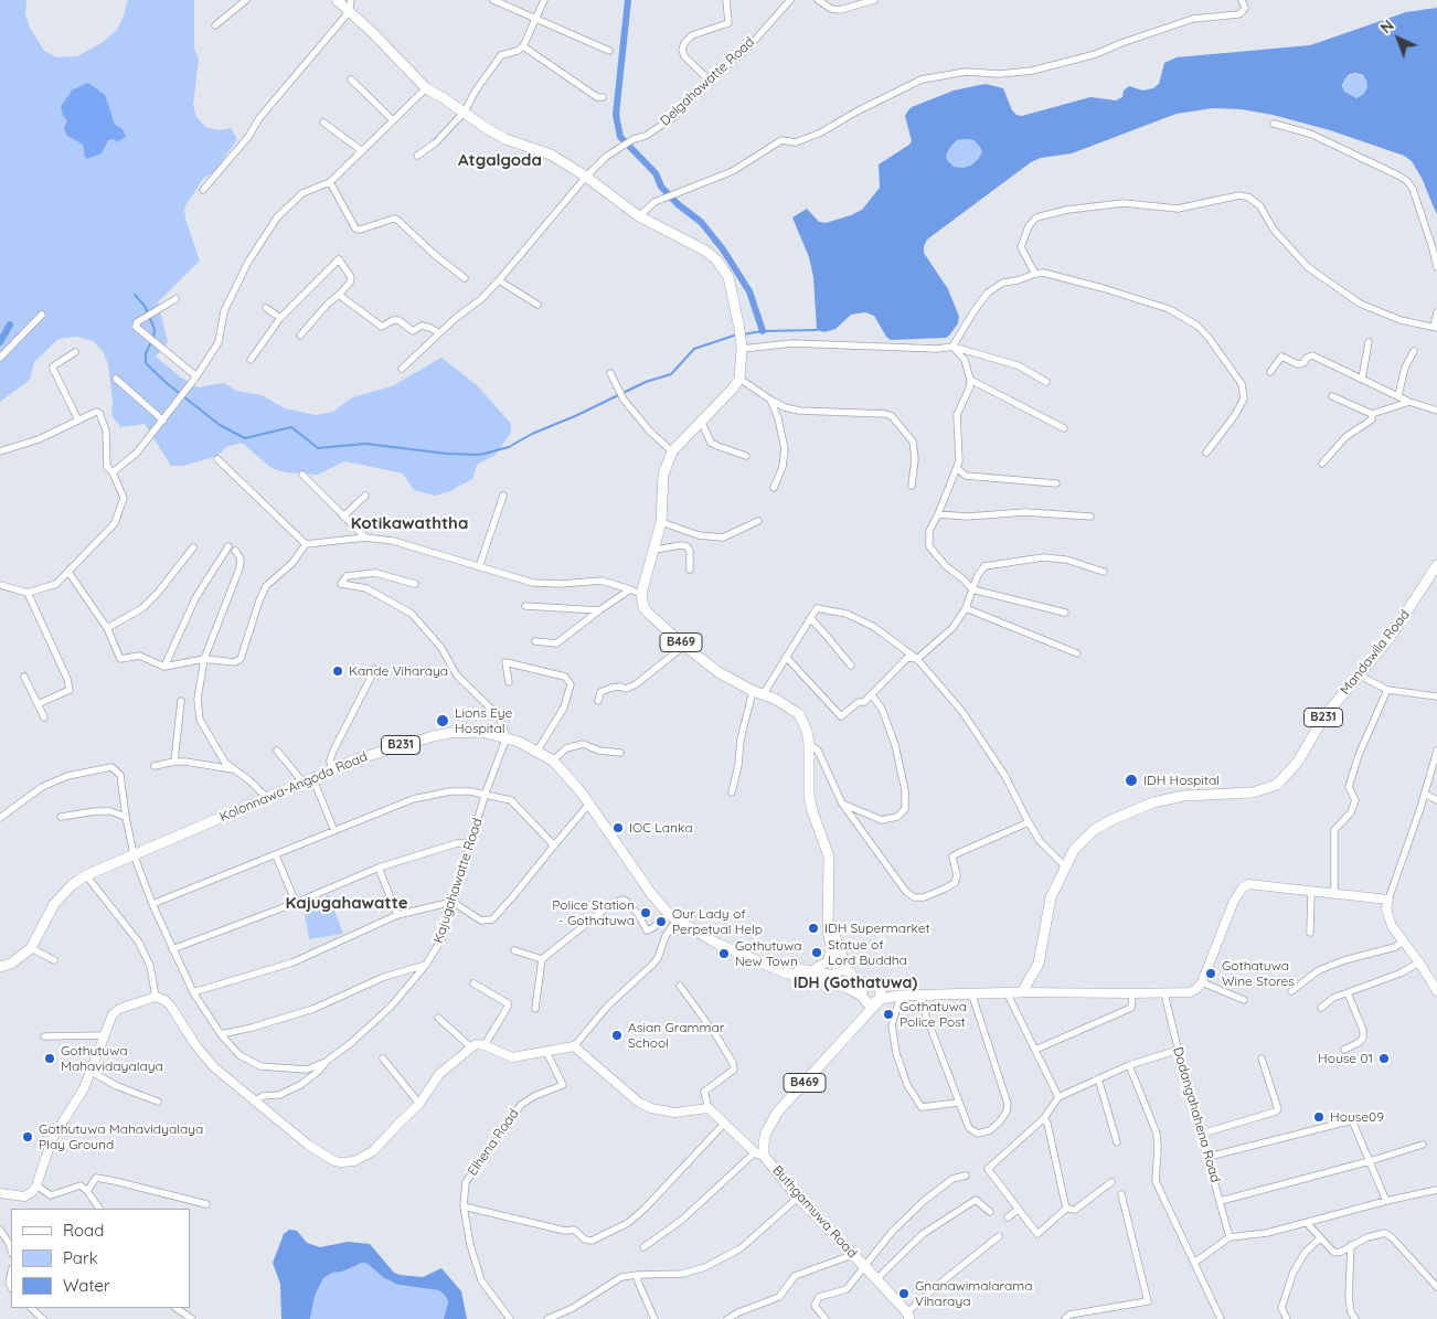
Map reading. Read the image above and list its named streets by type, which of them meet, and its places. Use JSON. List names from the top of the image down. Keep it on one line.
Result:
{"streets":{"main road":["B469","Mandawila Road","B231","Kolonnawa-Angoda Road","Buthgamuwa Road"],"street":["Delgahawatte Road","Kajugahawatte Road","Dodangahahena Road","Elhena Road"]},"crossings":[["B469","B231"],["B469","Kolonnawa-Angoda Road"],["B231","Kolonnawa-Angoda Road"],["B231","Buthgamuwa Road"],["Kolonnawa-Angoda Road","Kajugahawatte Road"]],"districts":["Atgalgoda","Kotikawaththa","Kajugahawatte","IDH (Gothatuwa)"],"places":["Kande Viharaya","Lions Eye Hospital","IDH Hospital","IOC Lanka","Police Station - Gothatuwa","Our Lady of Perpetual Help","IDH Supermarket","Statue of Lord Buddha","Gothutuwa New Town","Gothatuwa Wine Stores","Gothatuwa Police Post","Asian Grammar School","Gothutuwa Mahavidayalaya","House 01","House09","Gothutuwa Mahavidyalaya Play Ground","Gnanawimalarama Viharaya"],"legend":["Road","Park","Water"],"north":"top left"}
